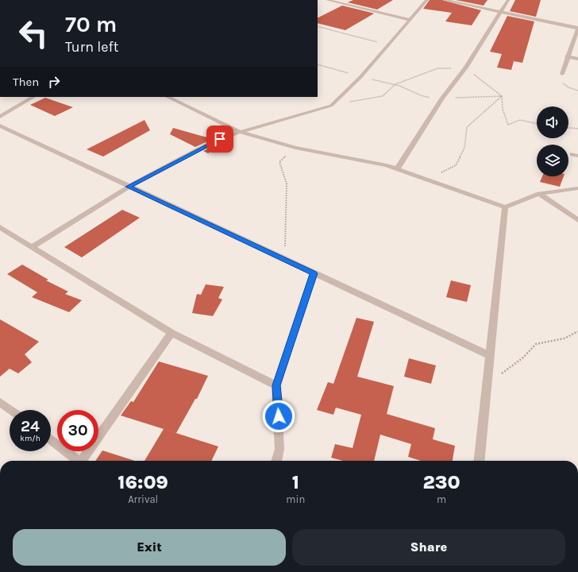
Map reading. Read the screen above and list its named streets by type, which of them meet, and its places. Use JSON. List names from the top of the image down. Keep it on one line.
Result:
{"page":{"turn":["70 m","Turn left"],"then":"Then","speed":"24 km/h","limit":"30","eta":["16:09","Arrival","1","min","230","m"],"buttons":["Exit","Share"]}}
